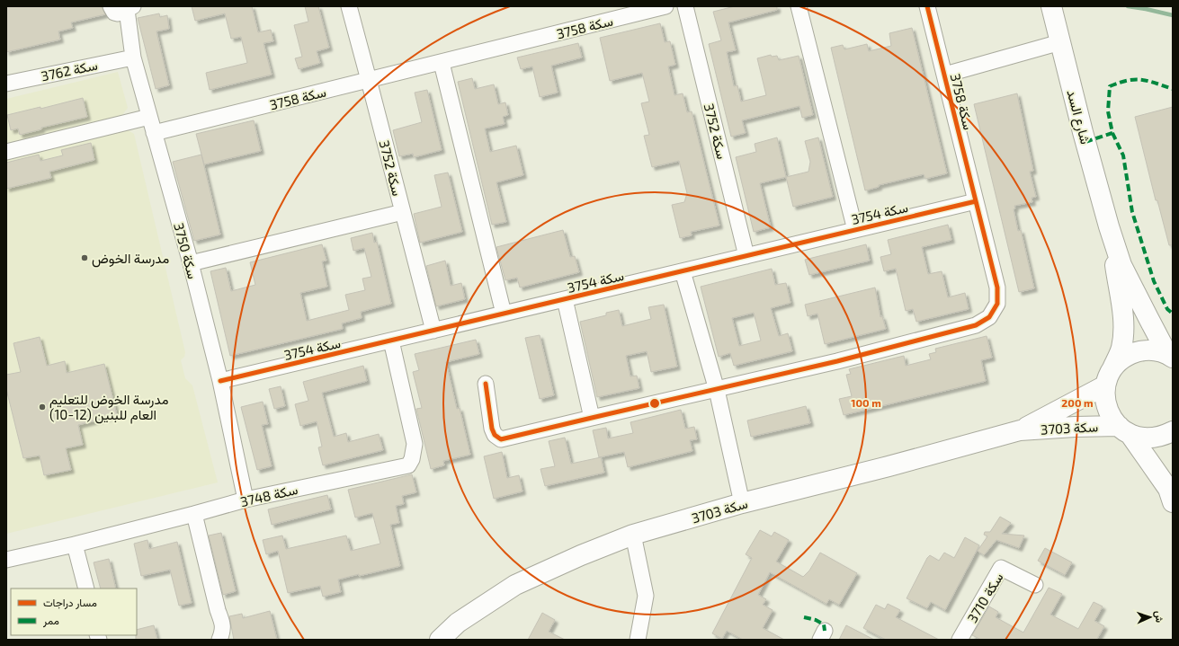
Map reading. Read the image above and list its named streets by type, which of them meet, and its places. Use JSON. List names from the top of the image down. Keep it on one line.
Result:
{"streets":{"street":["سكة 3758","سكة 3762","شارع السد","سكة 3752","سكة 3754","سكة 3750","سكة 3703","سكة 3748","سكة 3710"]},"crossings":[["سكة 3758","سكة 3752"],["سكة 3758","سكة 3754"],["سكة 3758","سكة 3750"],["سكة 3762","سكة 3750"],["شارع السد","سكة 3703"],["سكة 3752","سكة 3754"],["سكة 3754","سكة 3750"],["سكة 3754","سكة 3748"],["سكة 3750","سكة 3748"]],"places":["مدرسة الخوض","مدرسة الخوض للتعليم العام للبنين (12-10)"],"legend":["مسار دراجات","ممر"],"north":"right","rings":["100 m","200 m"]}
